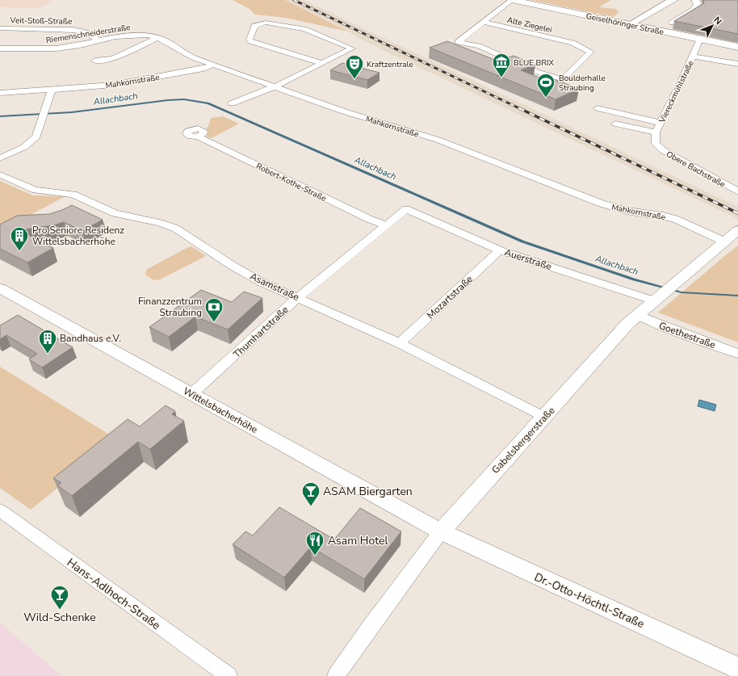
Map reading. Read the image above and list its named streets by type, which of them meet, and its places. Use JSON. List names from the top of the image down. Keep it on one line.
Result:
{"streets":{"main road":["Geiselhöringer Straße"],"street":["Veit-Stoß-Straße","Alte Ziegelei","Riemenschneiderstraße","Mahkornstraße","Viereckmühlstraße","Obere Bachstraße","Robert-Kothe-Straße","Auerstraße","Asamstraße","Mozartstraße","Thumhartstraße","Goethestraße","Wittelsbacherhöhe","Gabelsbergerstraße","Hans-Adlhoch-Straße","Dr.-Otto-Höchtl-Straße"]},"crossings":[["Veit-Stoß-Straße","Riemenschneiderstraße"],["Geiselhöringer Straße","Alte Ziegelei"],["Geiselhöringer Straße","Viereckmühlstraße"],["Riemenschneiderstraße","Mahkornstraße"],["Mahkornstraße","Gabelsbergerstraße"],["Viereckmühlstraße","Obere Bachstraße"],["Robert-Kothe-Straße","Thumhartstraße"],["Auerstraße","Mozartstraße"],["Auerstraße","Thumhartstraße"],["Auerstraße","Gabelsbergerstraße"],["Asamstraße","Mozartstraße"],["Asamstraße","Thumhartstraße"],["Asamstraße","Gabelsbergerstraße"],["Thumhartstraße","Wittelsbacherhöhe"],["Goethestraße","Gabelsbergerstraße"],["Wittelsbacherhöhe","Gabelsbergerstraße"],["Wittelsbacherhöhe","Dr.-Otto-Höchtl-Straße"],["Gabelsbergerstraße","Dr.-Otto-Höchtl-Straße"]],"water":["Allachbach"],"places":{"museum":["BLUE BRIX"],"theatre":["Kraftzentrale"],"sports":["Boulderhalle Straubing"],"building":["Pro Seniore Residenz Wittelsbacherhöhe","Bandhaus e.V."],"bank":["Finanzzentrum Straubing"],"bar":["ASAM Biergarten","Wild-Schenke"],"restaurant":["Asam Hotel"]},"north":"top right"}
